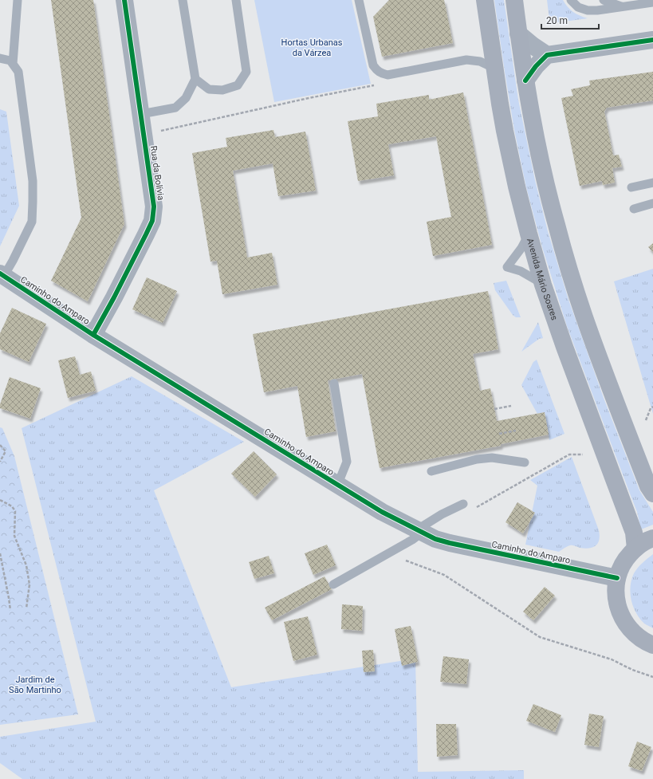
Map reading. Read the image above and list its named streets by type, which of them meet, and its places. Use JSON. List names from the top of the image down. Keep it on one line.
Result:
{"streets":{"main road":["Avenida Mário Soares"],"street":["Rua da Bolívia","Caminho do Amparo"]},"crossings":[["Rua da Bolívia","Caminho do Amparo"]],"parks":["Hortas Urbanas da Várzea","Jardim de São Martinho"],"scale_bar":"20 m"}
